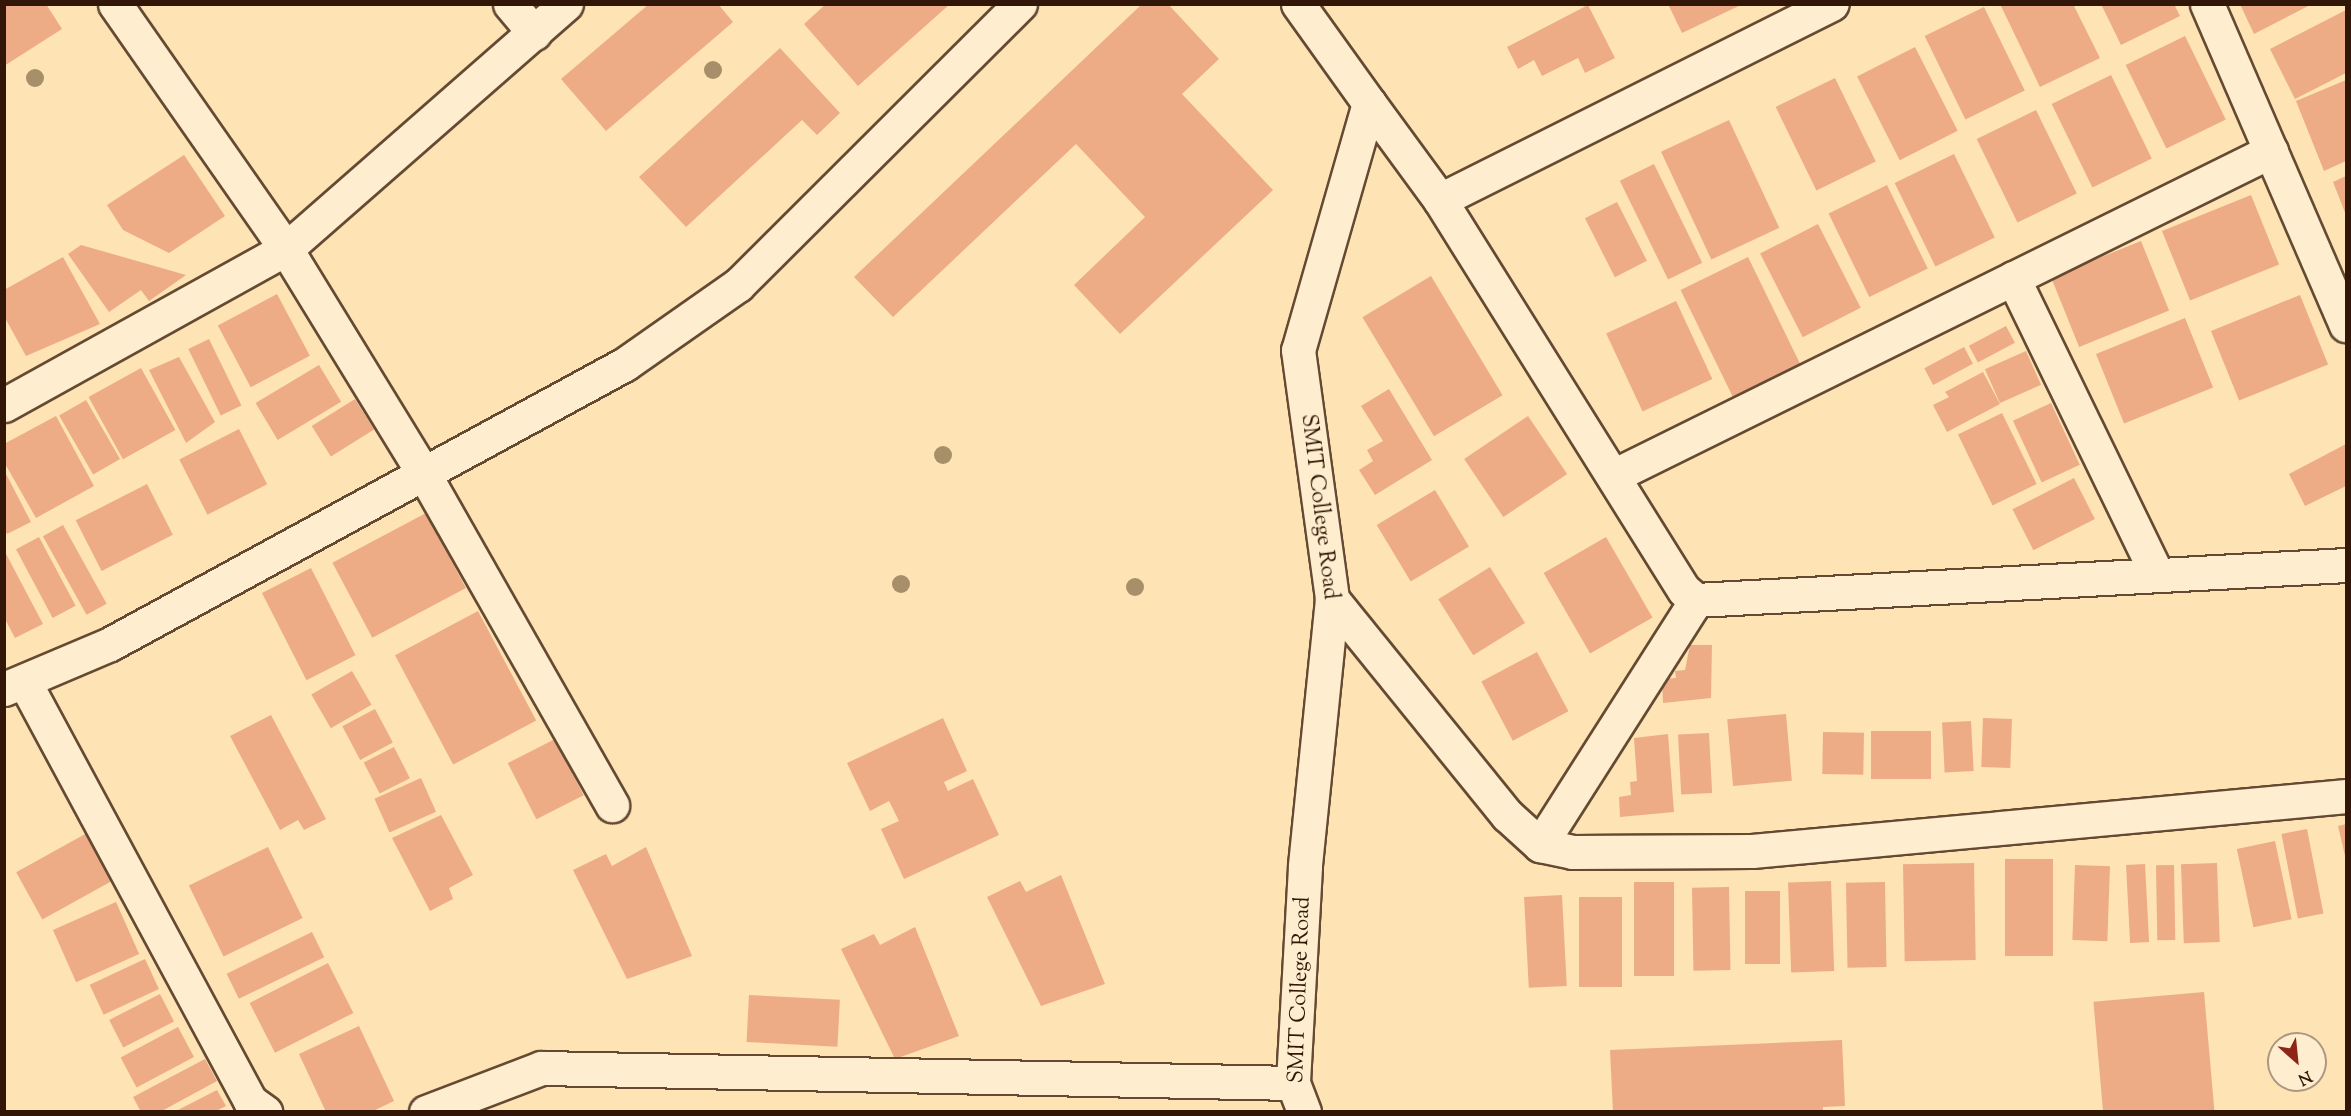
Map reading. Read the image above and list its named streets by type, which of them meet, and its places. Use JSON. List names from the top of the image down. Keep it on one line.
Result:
{"streets":{"street":["SMIT College Road"]},"north":"bottom right"}
